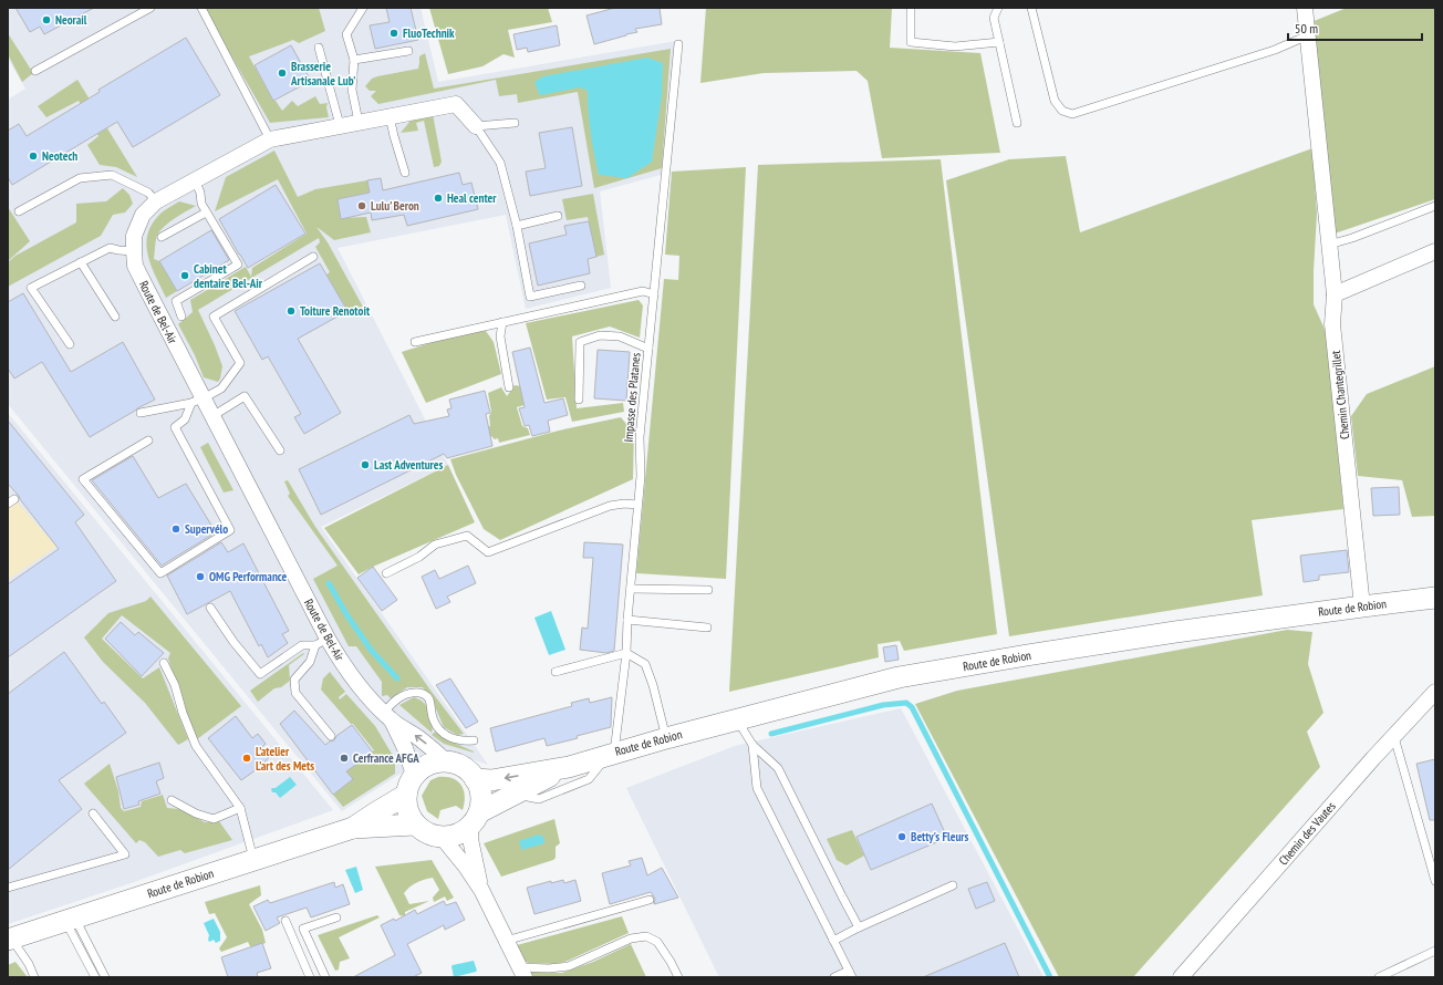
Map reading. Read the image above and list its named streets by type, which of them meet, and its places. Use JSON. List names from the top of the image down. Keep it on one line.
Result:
{"streets":{"main road":["Route de Robion"],"street":["Route de Bel-Air","Chemin Chantegrillet","Chemin des Vautes"],"lane":["Impasse des Platanes"]},"crossings":[["Route de Bel-Air","Route de Robion"],["Chemin Chantegrillet","Route de Robion"],["Impasse des Platanes","Route de Robion"]],"places":["Neorail","FluoTechnik","Brasserie Artisanale Lub'","Neotech","Heal center","Lulu’ Beron","Cabinet dentaire Bel-Air","Toiture Renotoit","Last Adventures","Supervélo","OMG Performance","L’atelier L’art des Mets","Cerfrance AFGA","Betty's Fleurs"],"scale_bar":"50 m"}
